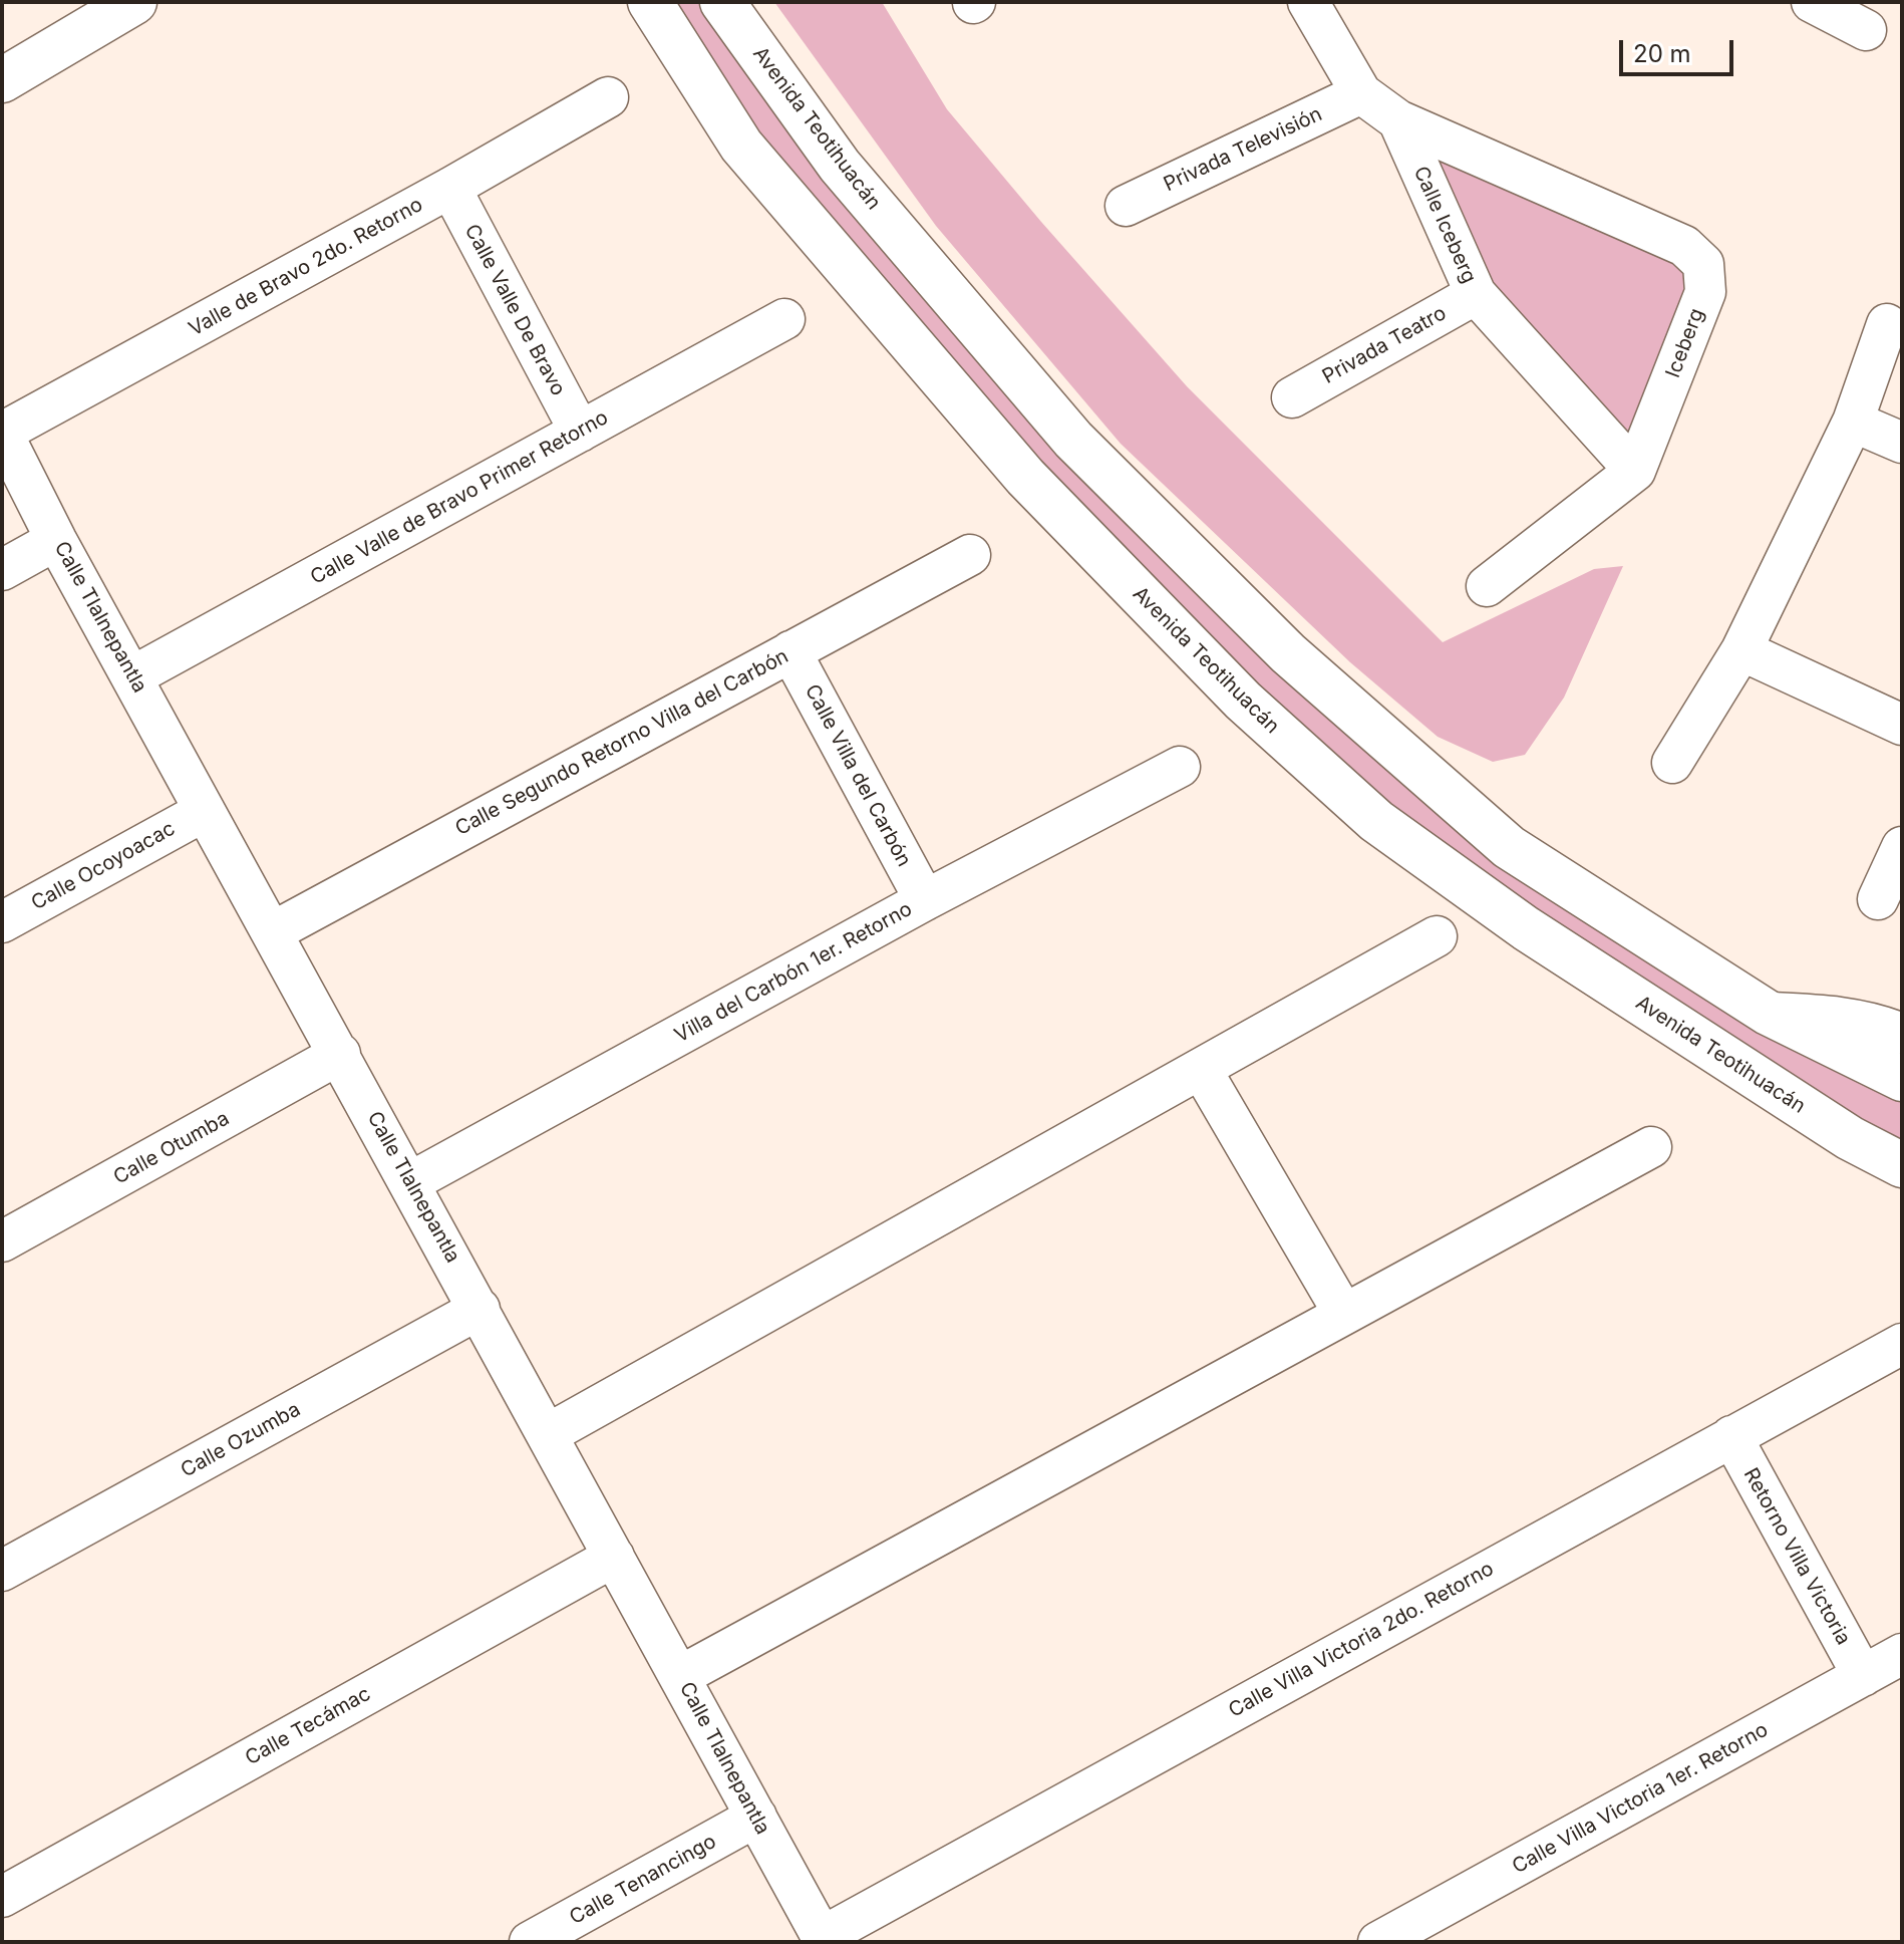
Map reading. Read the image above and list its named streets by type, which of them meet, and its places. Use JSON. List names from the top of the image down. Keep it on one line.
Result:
{"streets":{"main road":["Avenida Teotihuacán"],"street":["Privada Televisión","Calle Iceberg","Valle de Bravo 2do. Retorno","Calle Valle De Bravo","Iceberg","Privada Teatro","Calle Valle de Bravo Primer Retorno","Calle Tlalnepantla","Calle Segundo Retorno Villa del Carbón","Calle Villa del Carbón","Calle Ocoyoacac","Villa del Carbón 1er. Retorno","Calle Otumba","Calle Ozumba","Retorno Villa Victoria","Calle Villa Victoria 2do. Retorno","Calle Tecámac","Calle Villa Victoria 1er. Retorno","Calle Tenancingo"]},"crossings":[["Privada Televisión","Calle Iceberg"],["Calle Iceberg","Iceberg"],["Calle Iceberg","Privada Teatro"],["Valle de Bravo 2do. Retorno","Calle Valle De Bravo"],["Valle de Bravo 2do. Retorno","Calle Tlalnepantla"],["Calle Valle De Bravo","Calle Valle de Bravo Primer Retorno"],["Calle Valle de Bravo Primer Retorno","Calle Tlalnepantla"],["Calle Tlalnepantla","Calle Segundo Retorno Villa del Carbón"],["Calle Tlalnepantla","Calle Ocoyoacac"],["Calle Tlalnepantla","Villa del Carbón 1er. Retorno"],["Calle Tlalnepantla","Calle Otumba"],["Calle Tlalnepantla","Calle Ozumba"],["Calle Tlalnepantla","Calle Villa Victoria 2do. Retorno"],["Calle Tlalnepantla","Calle Tecámac"],["Calle Tlalnepantla","Calle Tenancingo"],["Calle Segundo Retorno Villa del Carbón","Calle Villa del Carbón"],["Calle Villa del Carbón","Villa del Carbón 1er. Retorno"],["Retorno Villa Victoria","Calle Villa Victoria 2do. Retorno"],["Retorno Villa Victoria","Calle Villa Victoria 1er. Retorno"]],"scale_bar":"20 m"}
